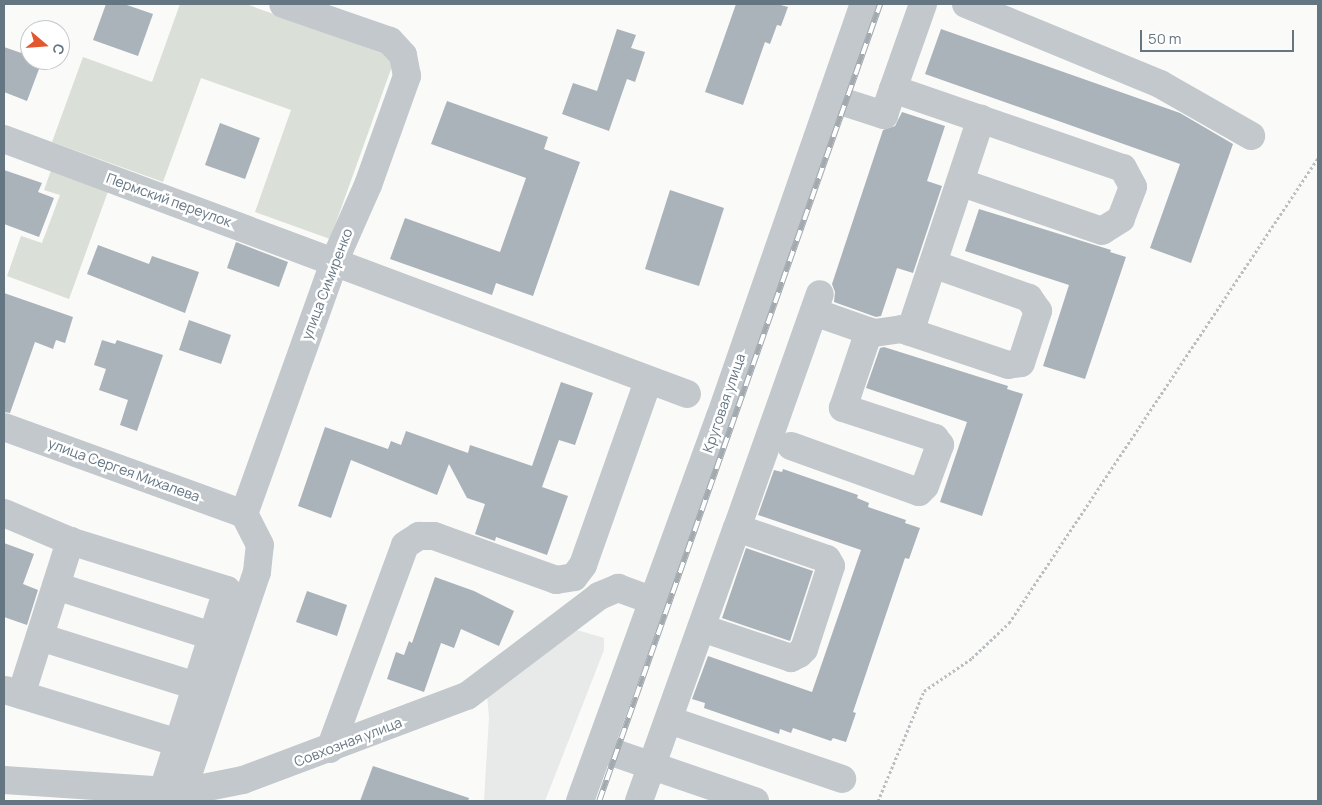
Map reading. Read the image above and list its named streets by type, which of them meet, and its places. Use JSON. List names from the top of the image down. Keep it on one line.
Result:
{"streets":{"street":["Пермский переулок","улица Симиренко","Круговая улица","улица Сергея Михалева","Совхозная улица"]},"crossings":[["Пермский переулок","улица Симиренко"],["улица Симиренко","улица Сергея Михалева"],["Круговая улица","Совхозная улица"]],"scale_bar":"50 m","north":"right"}
